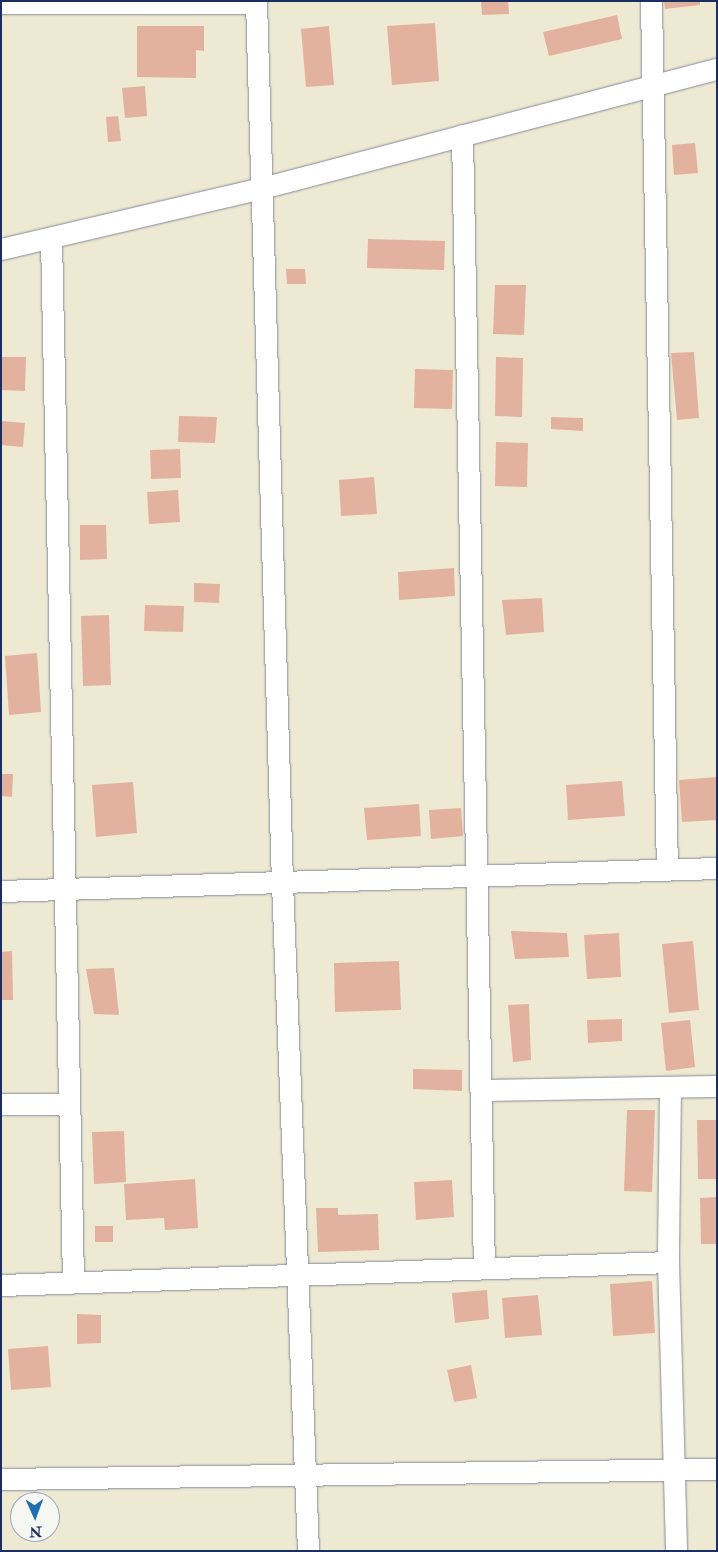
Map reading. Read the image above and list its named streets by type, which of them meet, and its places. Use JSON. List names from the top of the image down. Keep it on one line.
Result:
{"north":"bottom"}
